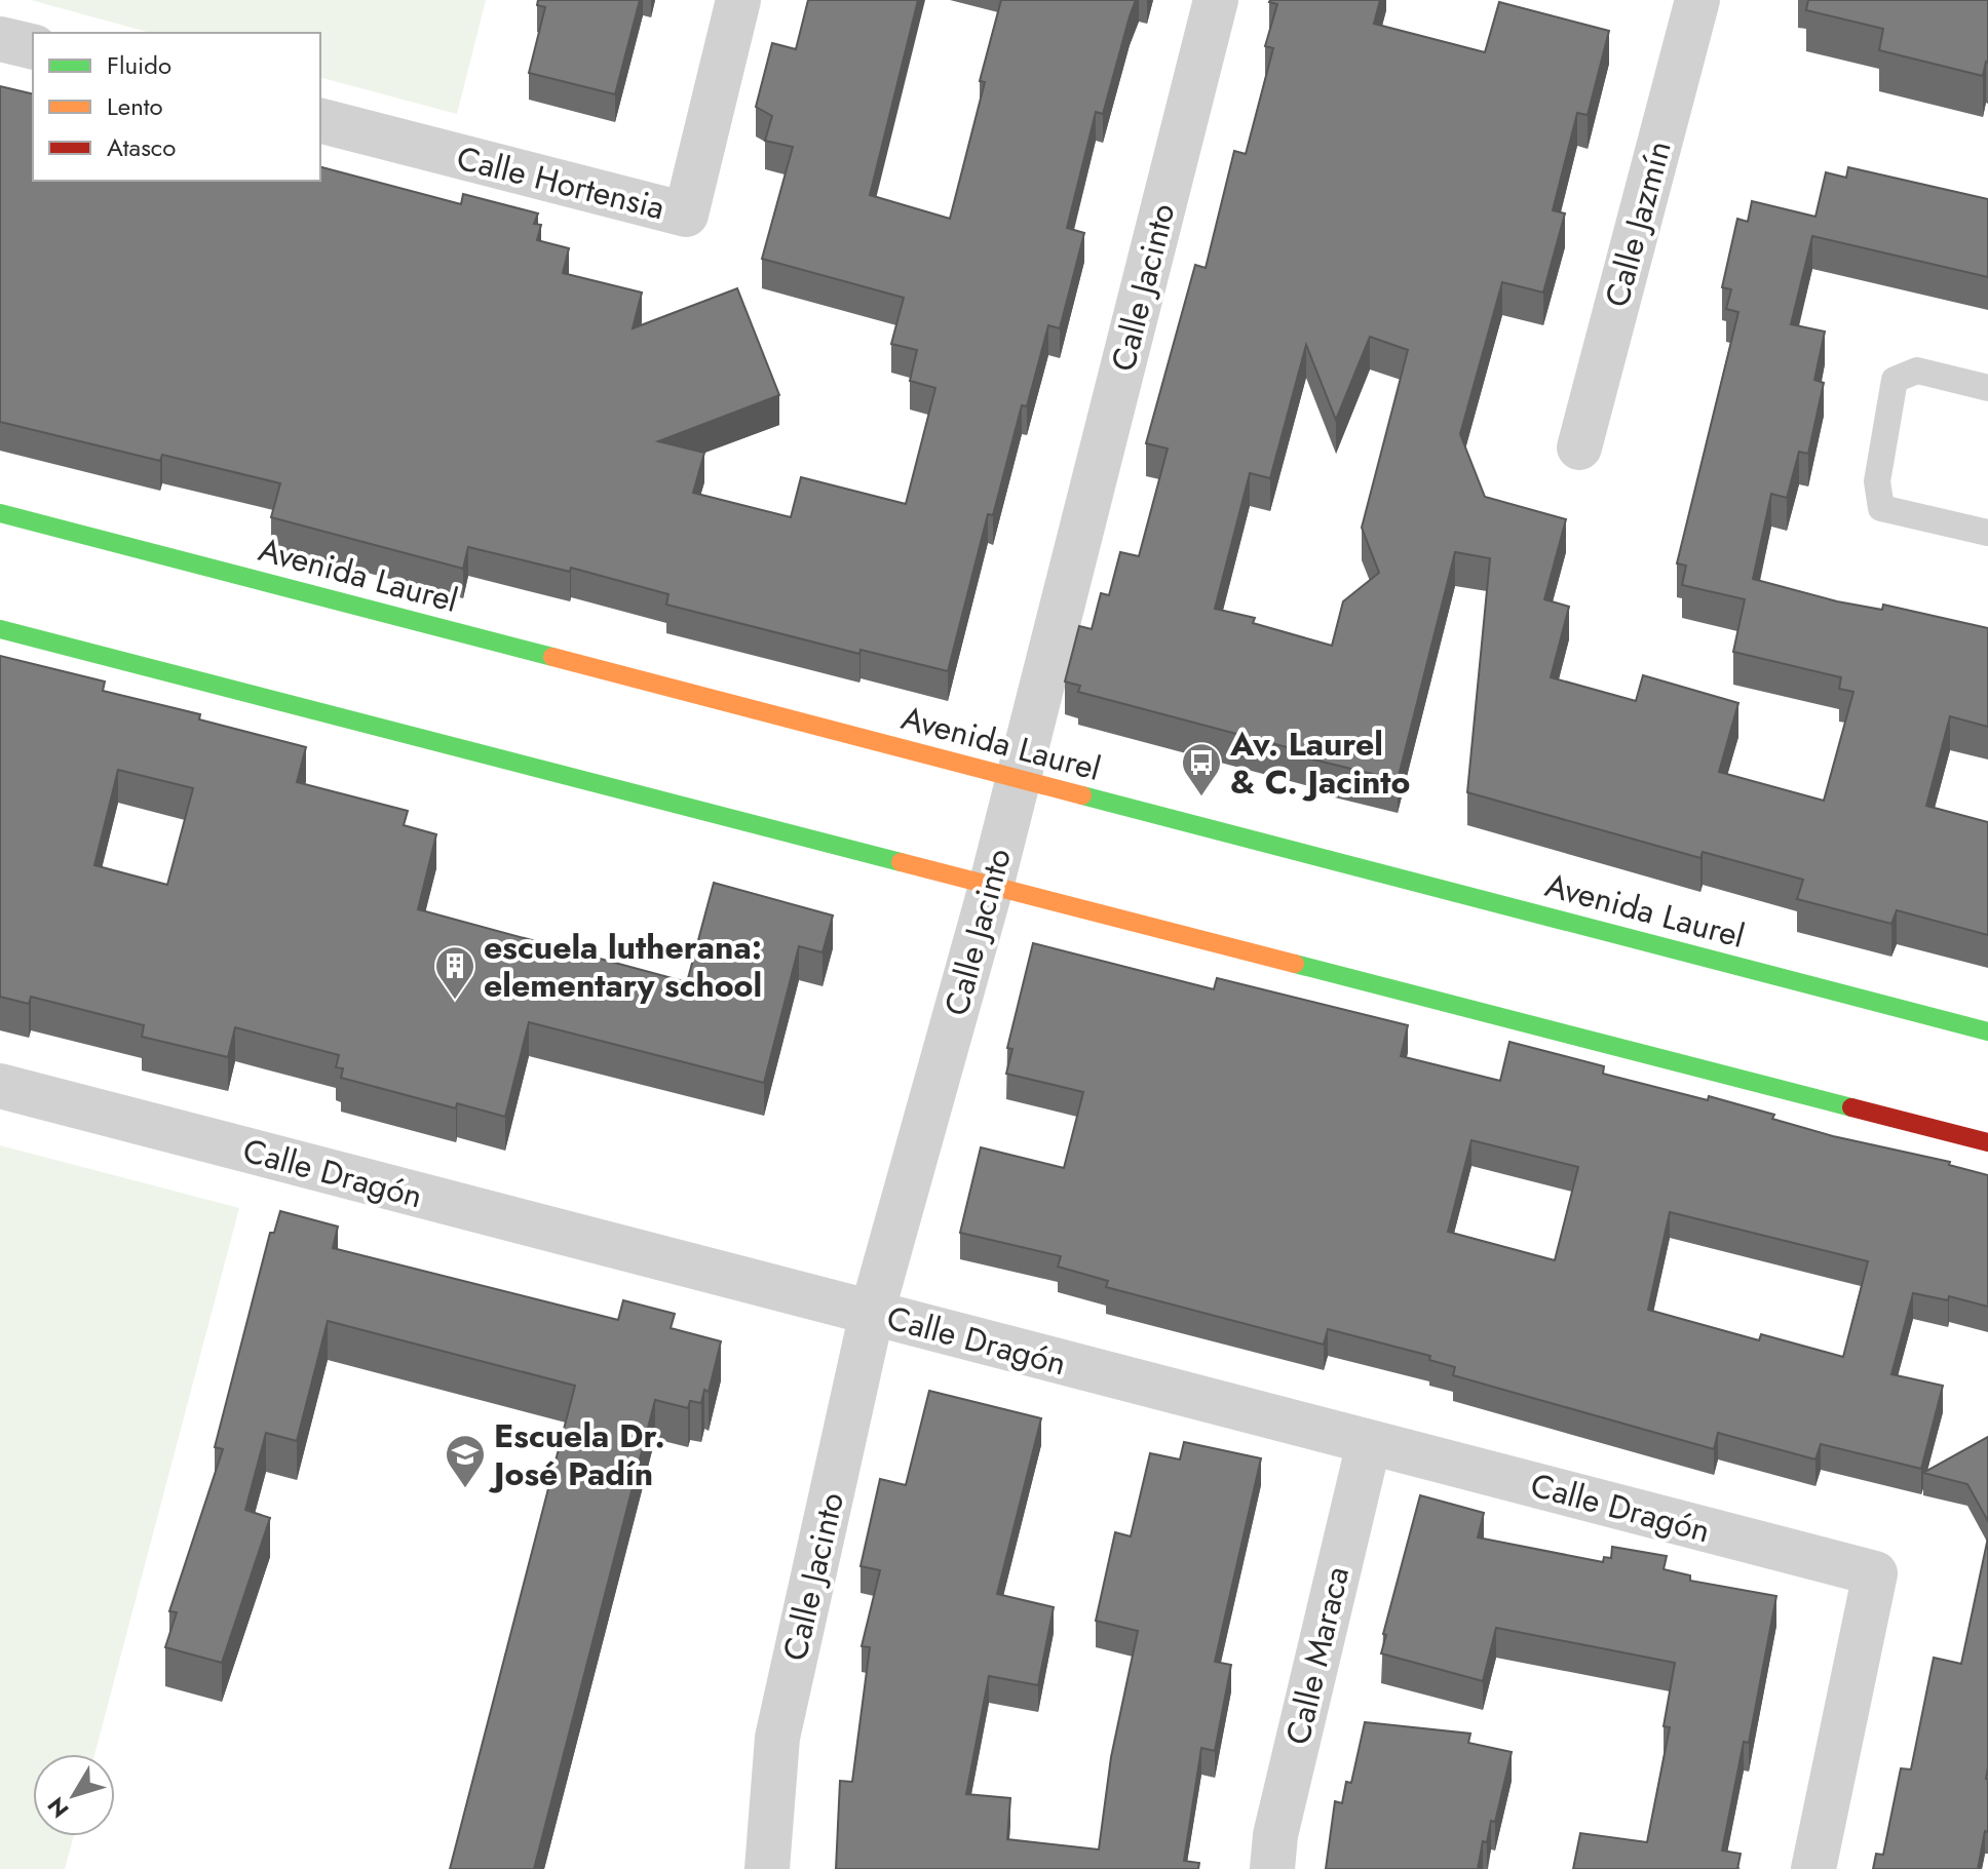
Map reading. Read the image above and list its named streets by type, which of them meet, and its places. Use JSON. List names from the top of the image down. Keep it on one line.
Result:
{"streets":{"street":["Calle Hortensia","Calle Jazmín","Calle Jacinto","Avenida Laurel","Calle Dragón","Calle Maraca"]},"crossings":[["Calle Jacinto","Avenida Laurel"],["Calle Jacinto","Calle Dragón"],["Calle Dragón","Calle Maraca"]],"places":{"bus stop":["Av. Laurel & C. Jacinto"],"building":["escuela lutherana: elementary school"],"school or university":["Escuela Dr. José Padín"]},"legend":["Fluido","Lento","Atasco"],"north":"bottom left"}
